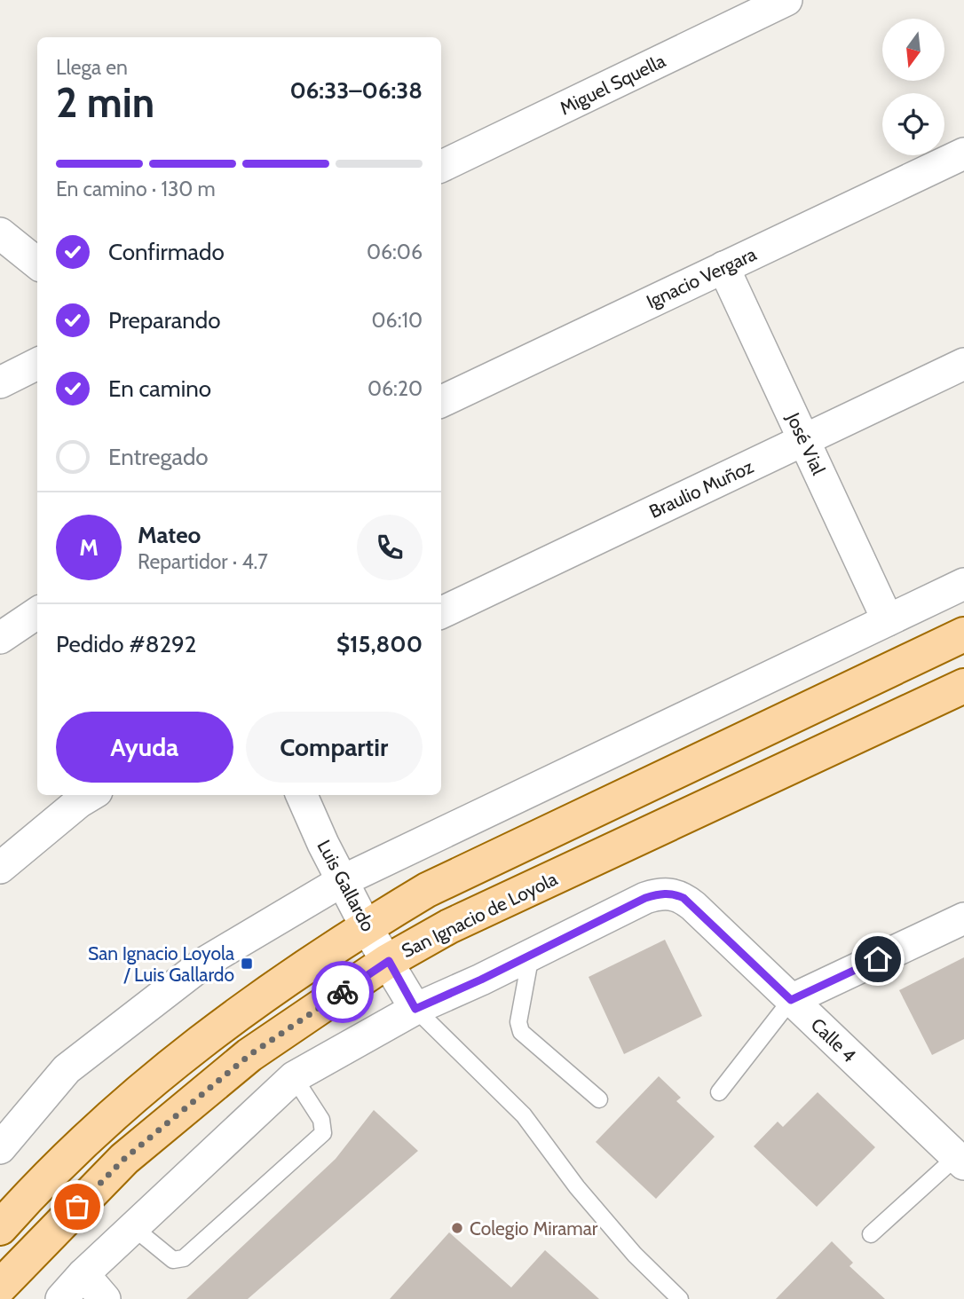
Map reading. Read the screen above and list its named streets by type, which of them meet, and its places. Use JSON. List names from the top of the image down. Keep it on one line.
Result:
{"streets":{"main road":["San Ignacio de Loyola"],"street":["Miguel Squella","Ignacio Vergara","José Vial","Braulio Muñoz","Luis Gallardo","Calle 4"]},"crossings":[["Ignacio Vergara","José Vial"],["José Vial","Braulio Muñoz"],["Luis Gallardo","San Ignacio de Loyola"]],"places":{"transit":["San Ignacio Loyola / Luis Gallardo"],"other":["Colegio Miramar"]},"north":"bottom","page":{"heading":["2 min","Llega en","06:33–06:38"],"panel":["Mateo","Repartidor · 4.7","Pedido #8292","$15,800"],"bar":"En camino · 130 m","list":[["Confirmado","06:06"],["Preparando","06:10"],["En camino","06:20"],"Entregado"],"round":"M","buttons":["Ayuda","Compartir"]}}
